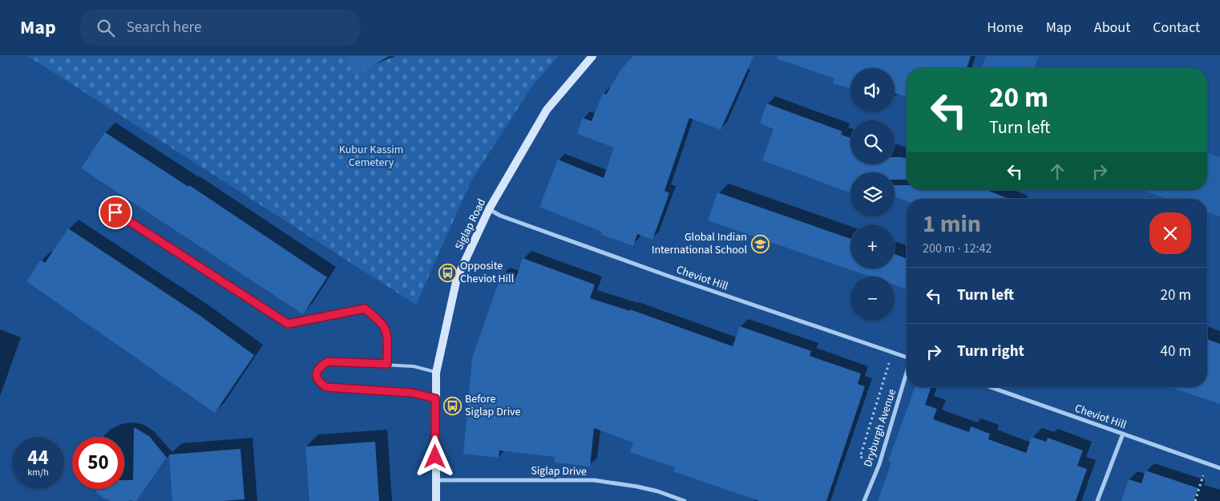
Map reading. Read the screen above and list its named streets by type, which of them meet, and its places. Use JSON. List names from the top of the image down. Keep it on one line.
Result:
{"streets":{"main road":["Siglap Road"],"street":["Cheviot Hill","Dryburgh Avenue","Siglap Drive"]},"crossings":[["Siglap Road","Cheviot Hill"],["Siglap Road","Siglap Drive"]],"parks":["Kubur Kassim Cemetery"],"places":{"school or university":["Global Indian International School"],"bus stop":["Opposite Cheviot Hill","Before Siglap Drive"]},"page":{"header":"Map","search":"Search here","nav":["Home","Map","About","Contact"],"map_buttons":["+","−"],"turn":["20 m","Turn left"],"heading":["1 min","200 m · 12:42"],"list":[{"name":"Turn left","value":"20 m"},{"name":"Turn right","value":"40 m"}],"speed":"44 km/h","limit":"50"}}
